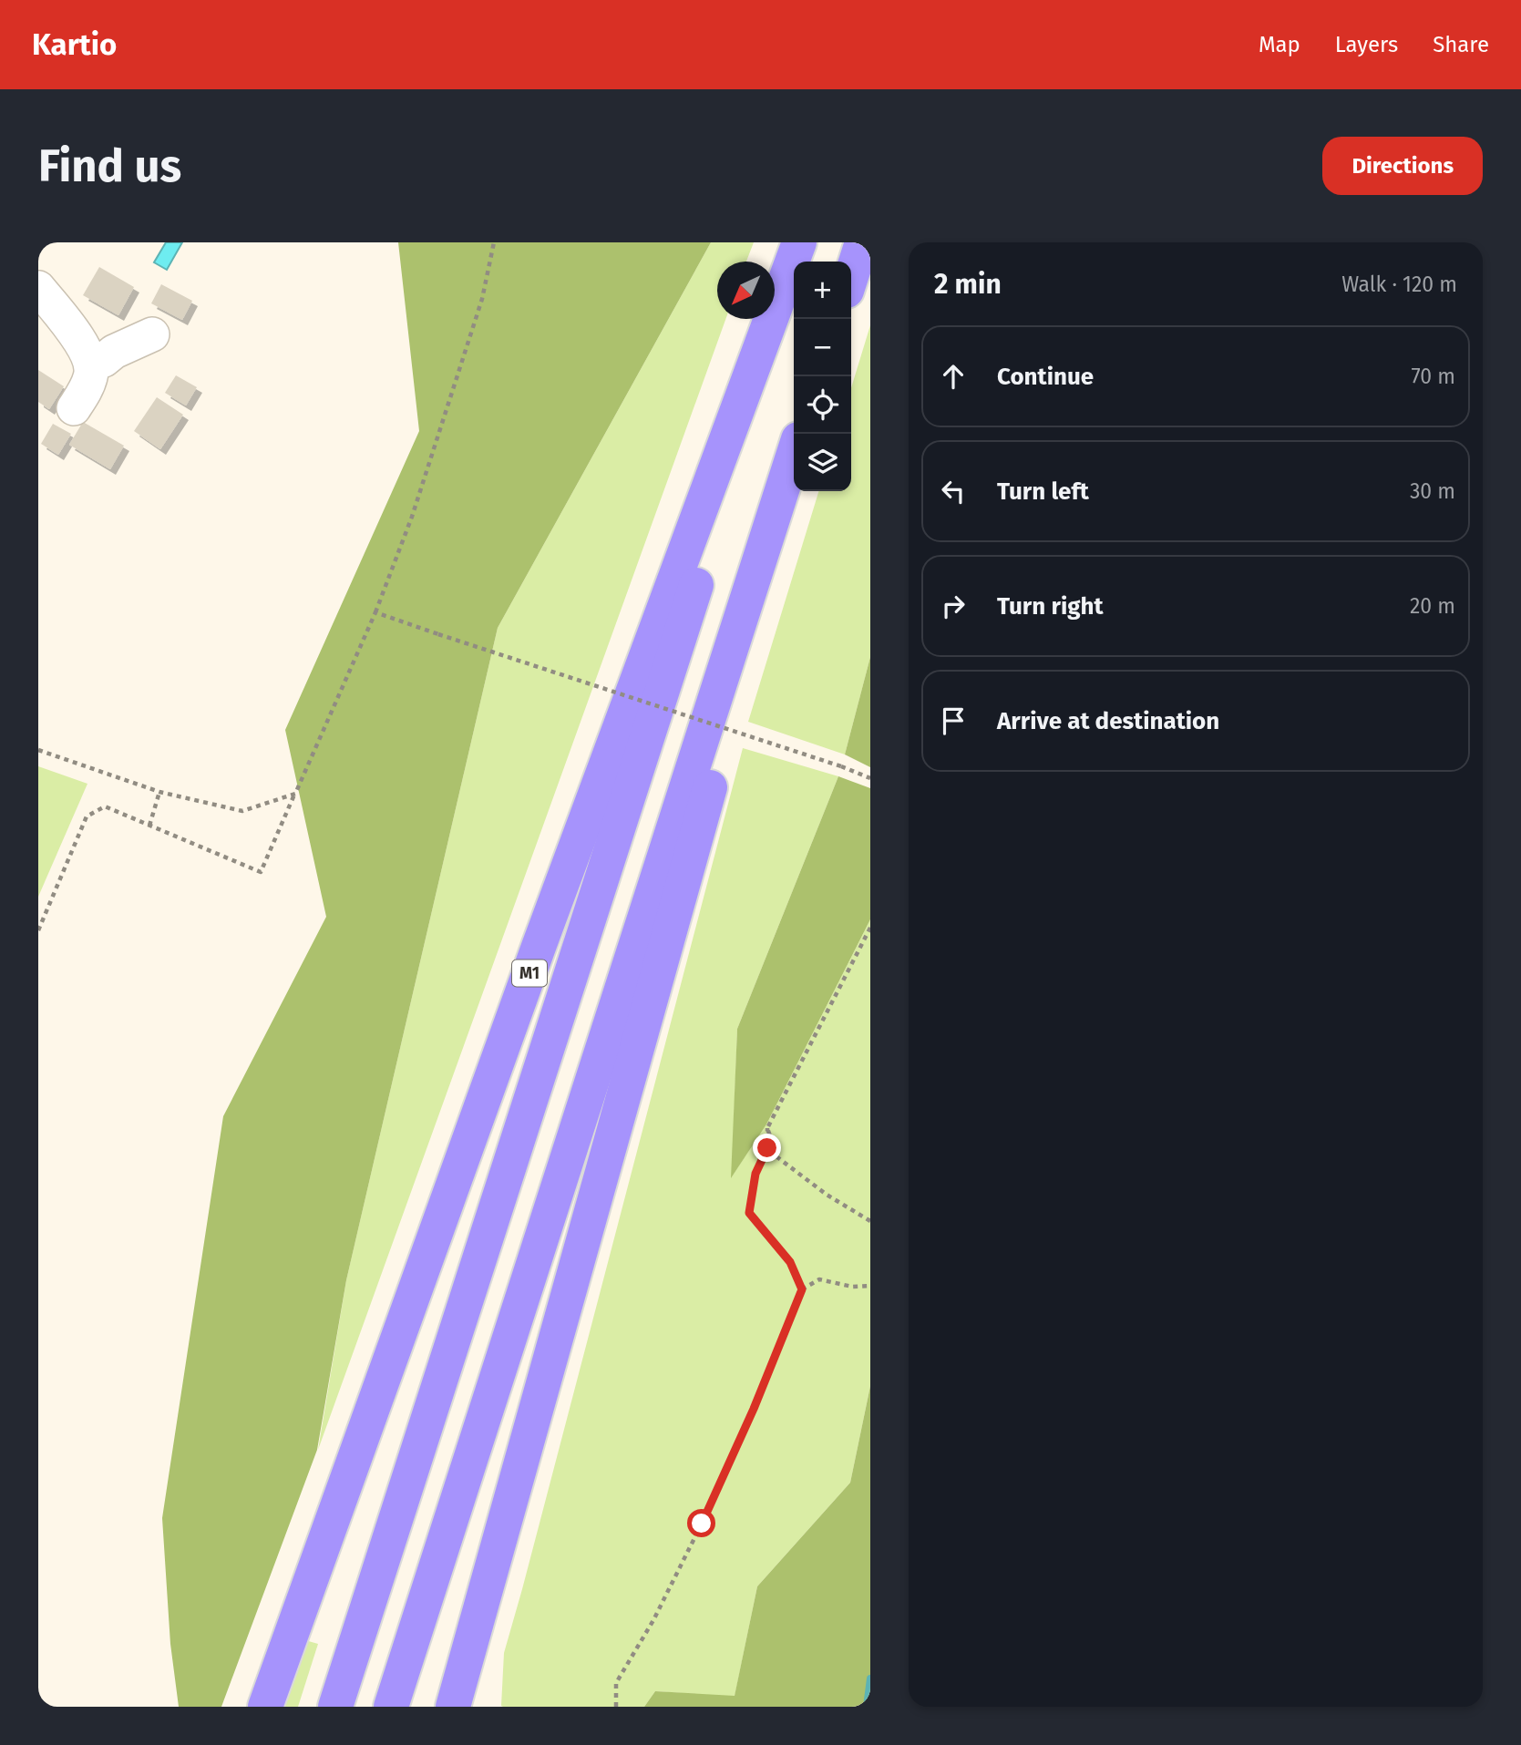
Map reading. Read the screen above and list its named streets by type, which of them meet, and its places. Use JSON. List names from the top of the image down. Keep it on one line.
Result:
{"streets":{"highway":["M1"]},"north":"bottom left","page":{"header":"Kartio","nav":["Map","Layers","Share"],"buttons":"Directions","title":"Find us","heading":["2 min","Walk · 120 m"],"map_buttons":["+","−"],"list":[["Continue","70 m"],["Turn left","30 m"],["Turn right","20 m"],"Arrive at destination"]}}
